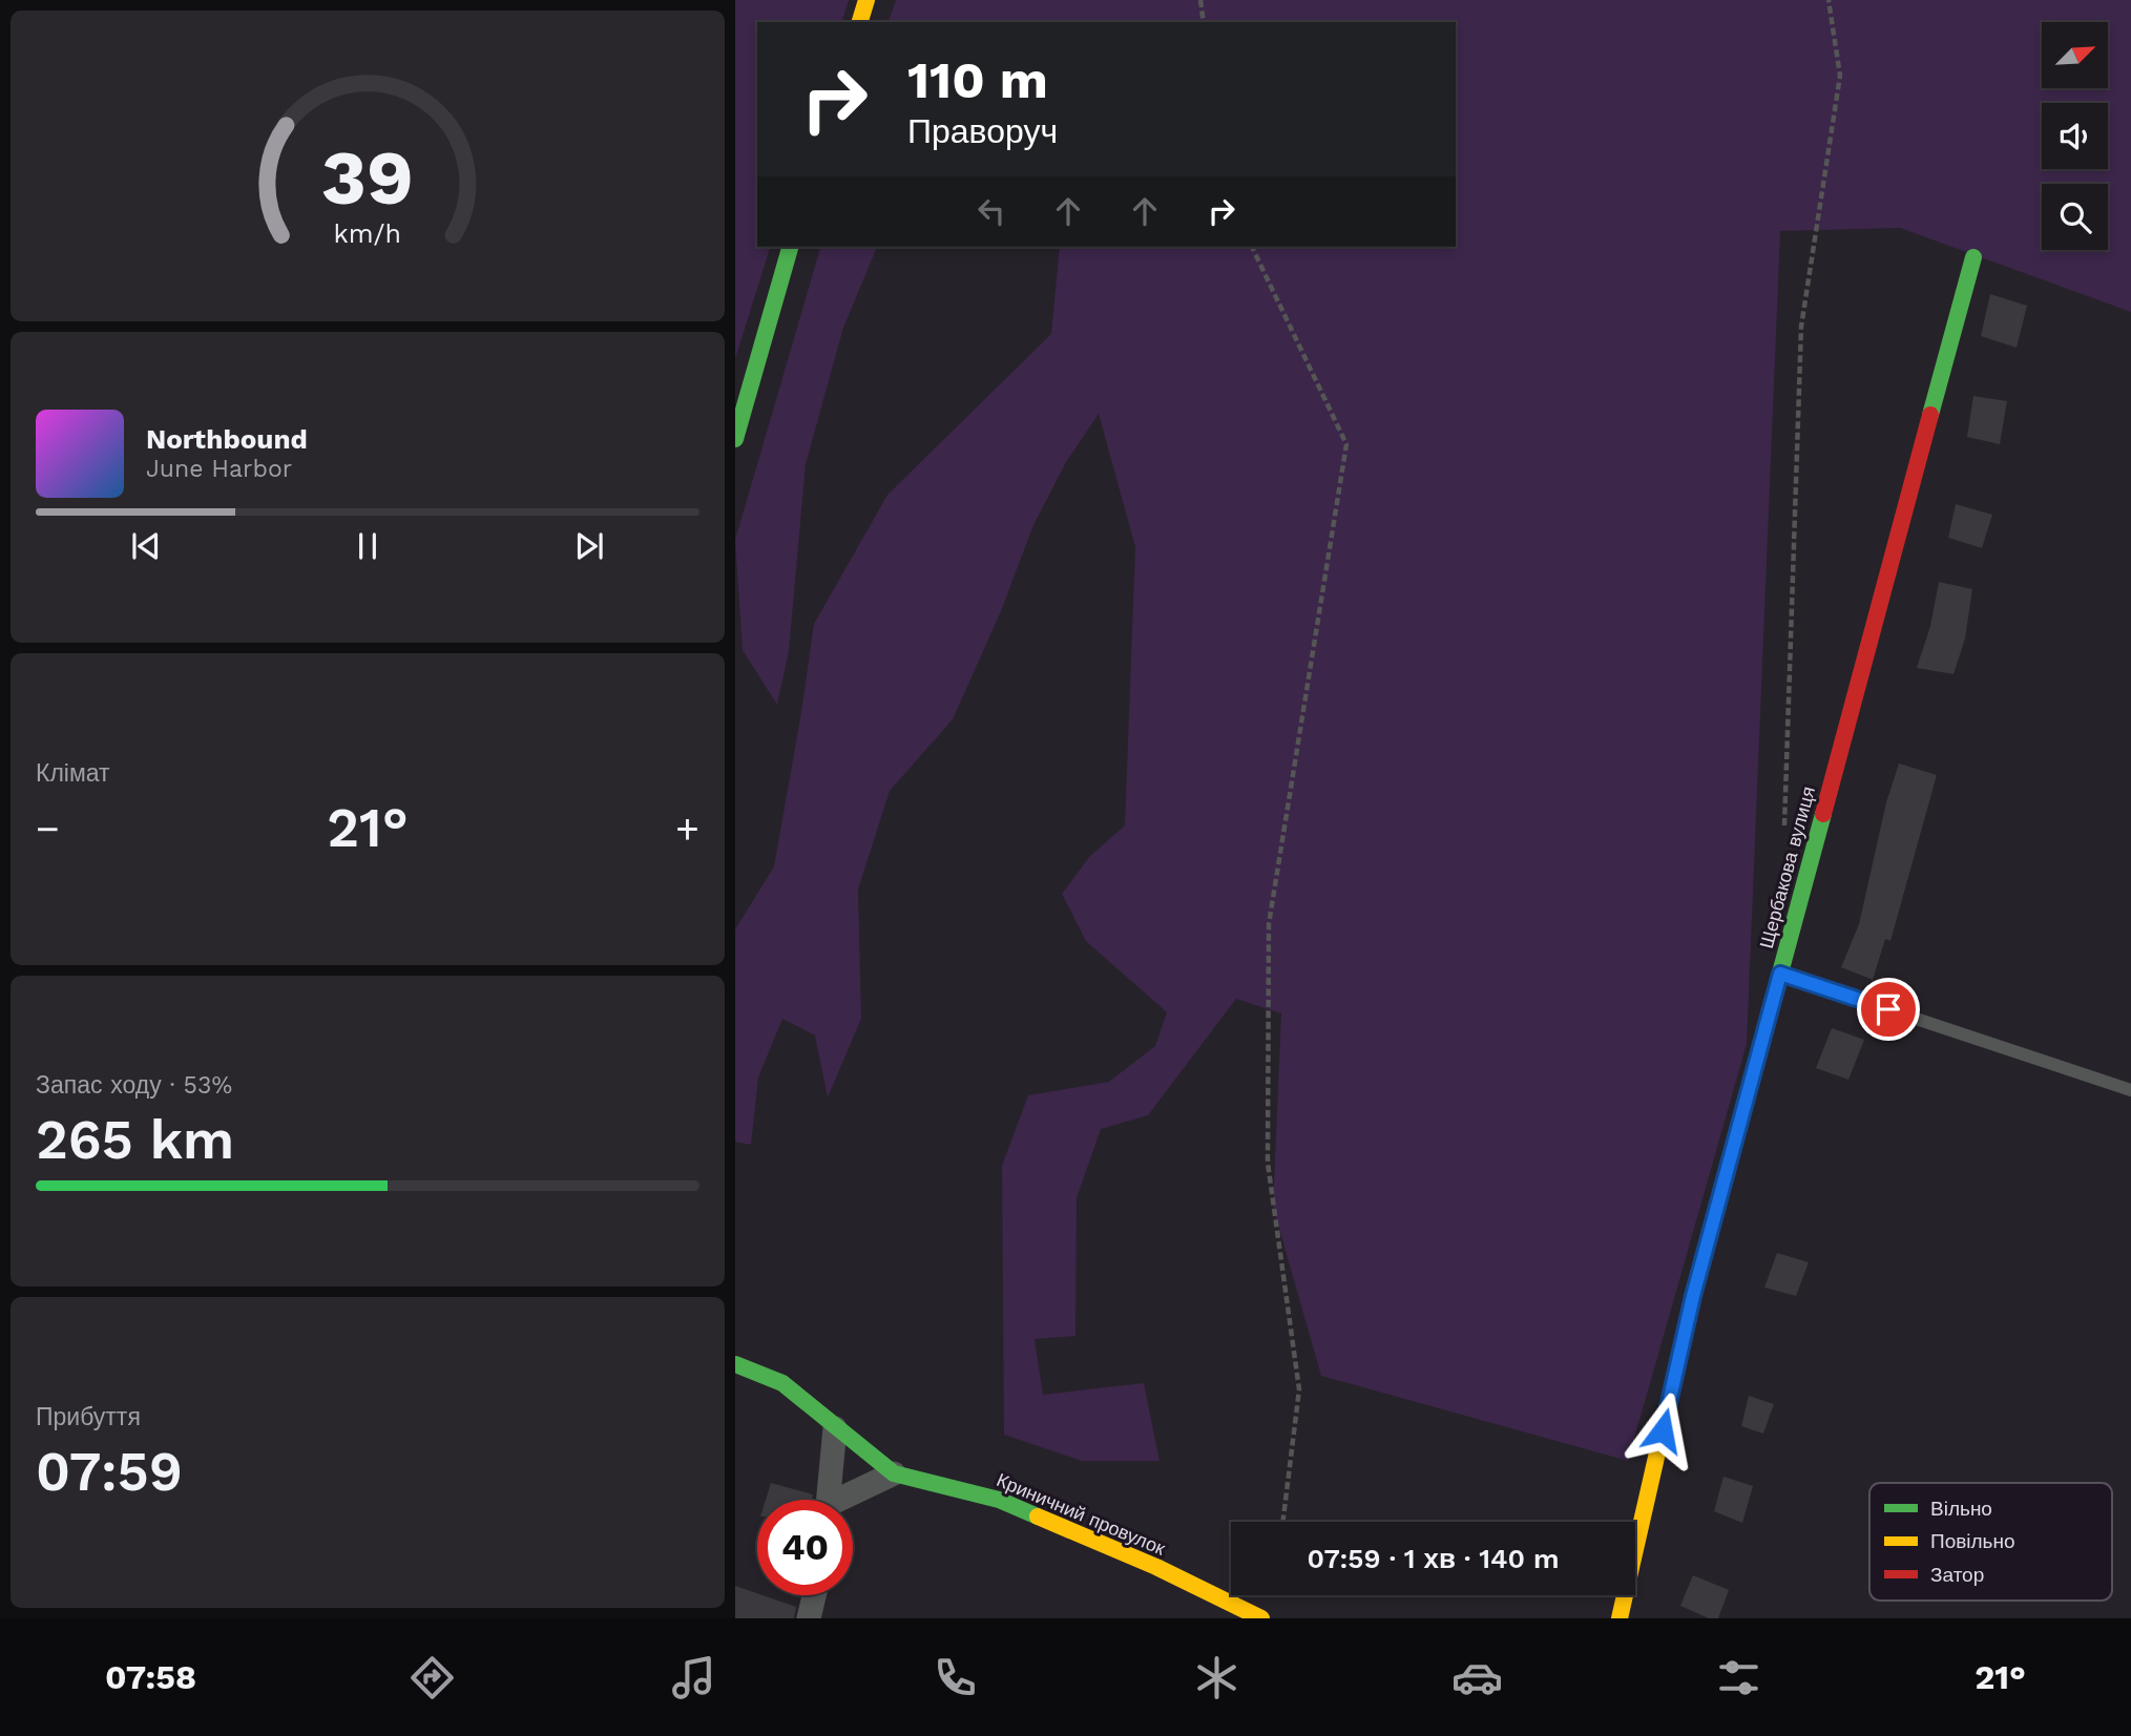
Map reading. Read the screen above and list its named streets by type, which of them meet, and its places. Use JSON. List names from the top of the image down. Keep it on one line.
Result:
{"streets":{"street":["Щербакова вулиця","Криничний провулок"]},"legend":["Вільно","Повільно","Затор"],"north":"top right","page":{"turn":["110 m","Праворуч"],"song":["Northbound","June Harbor"],"tile":["Клімат",["Запас ходу · 53%","265 km"],["Прибуття","07:59"]],"heat":["−","21°","+"],"limit":"40","trip":"07:59 · 1 хв · 140 m","tabs":["07:58","21°"],"gauge":["39","km/h"]}}
